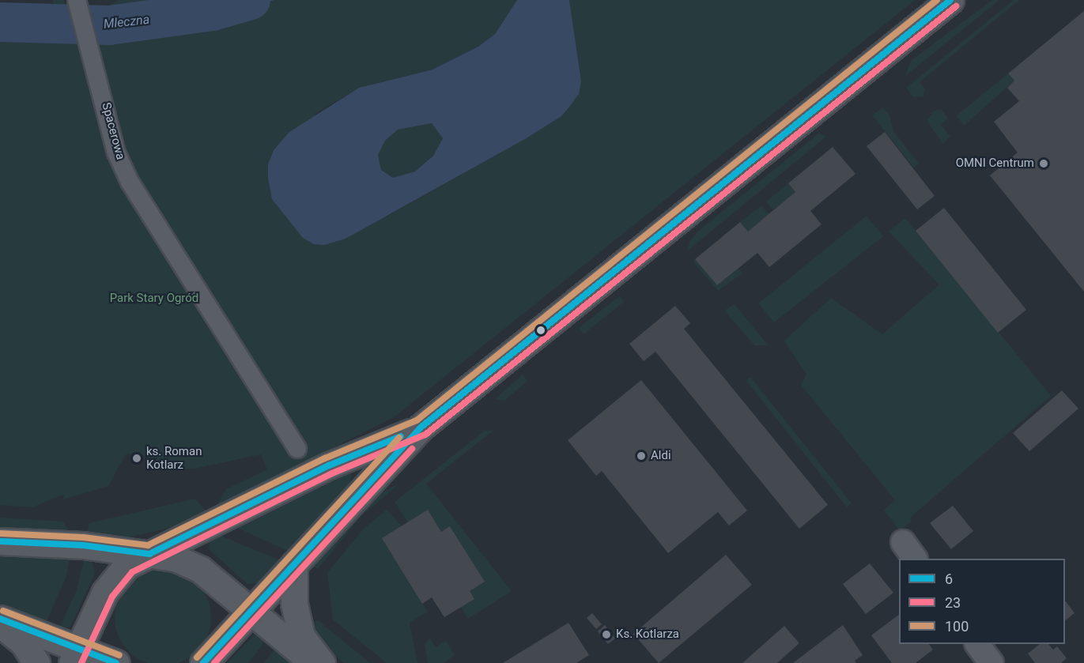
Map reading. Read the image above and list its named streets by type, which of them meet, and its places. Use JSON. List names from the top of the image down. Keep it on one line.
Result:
{"streets":{"street":["Spacerowa"]},"water":["Mleczna"],"parks":["Park Stary Ogród"],"places":["OMNI Centrum","Aldi","ks. Roman Kotlarz","Ks. Kotlarza"],"lines":["transit line 6","transit line 100","transit line 23"],"legend":["6","23","100"]}
